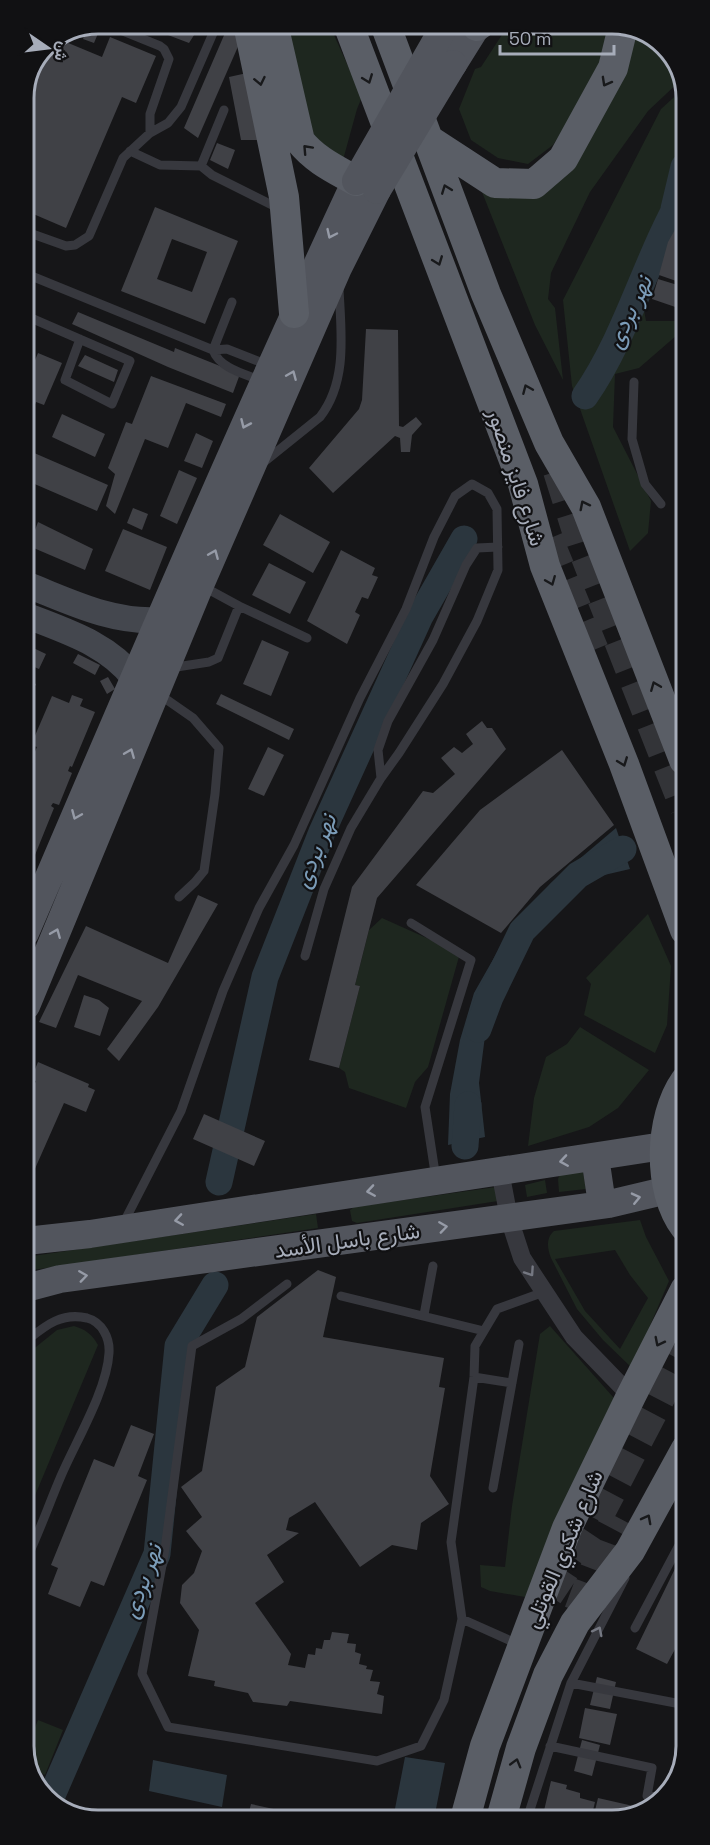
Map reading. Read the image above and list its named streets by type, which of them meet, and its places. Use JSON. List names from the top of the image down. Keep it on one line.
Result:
{"streets":{"highway":["شارع فايز منصور","شارع شكري القوتلي"],"main road":["شارع باسل الأسد"]},"water":["نهر بردى"],"scale_bar":"50 m","north":"right"}
